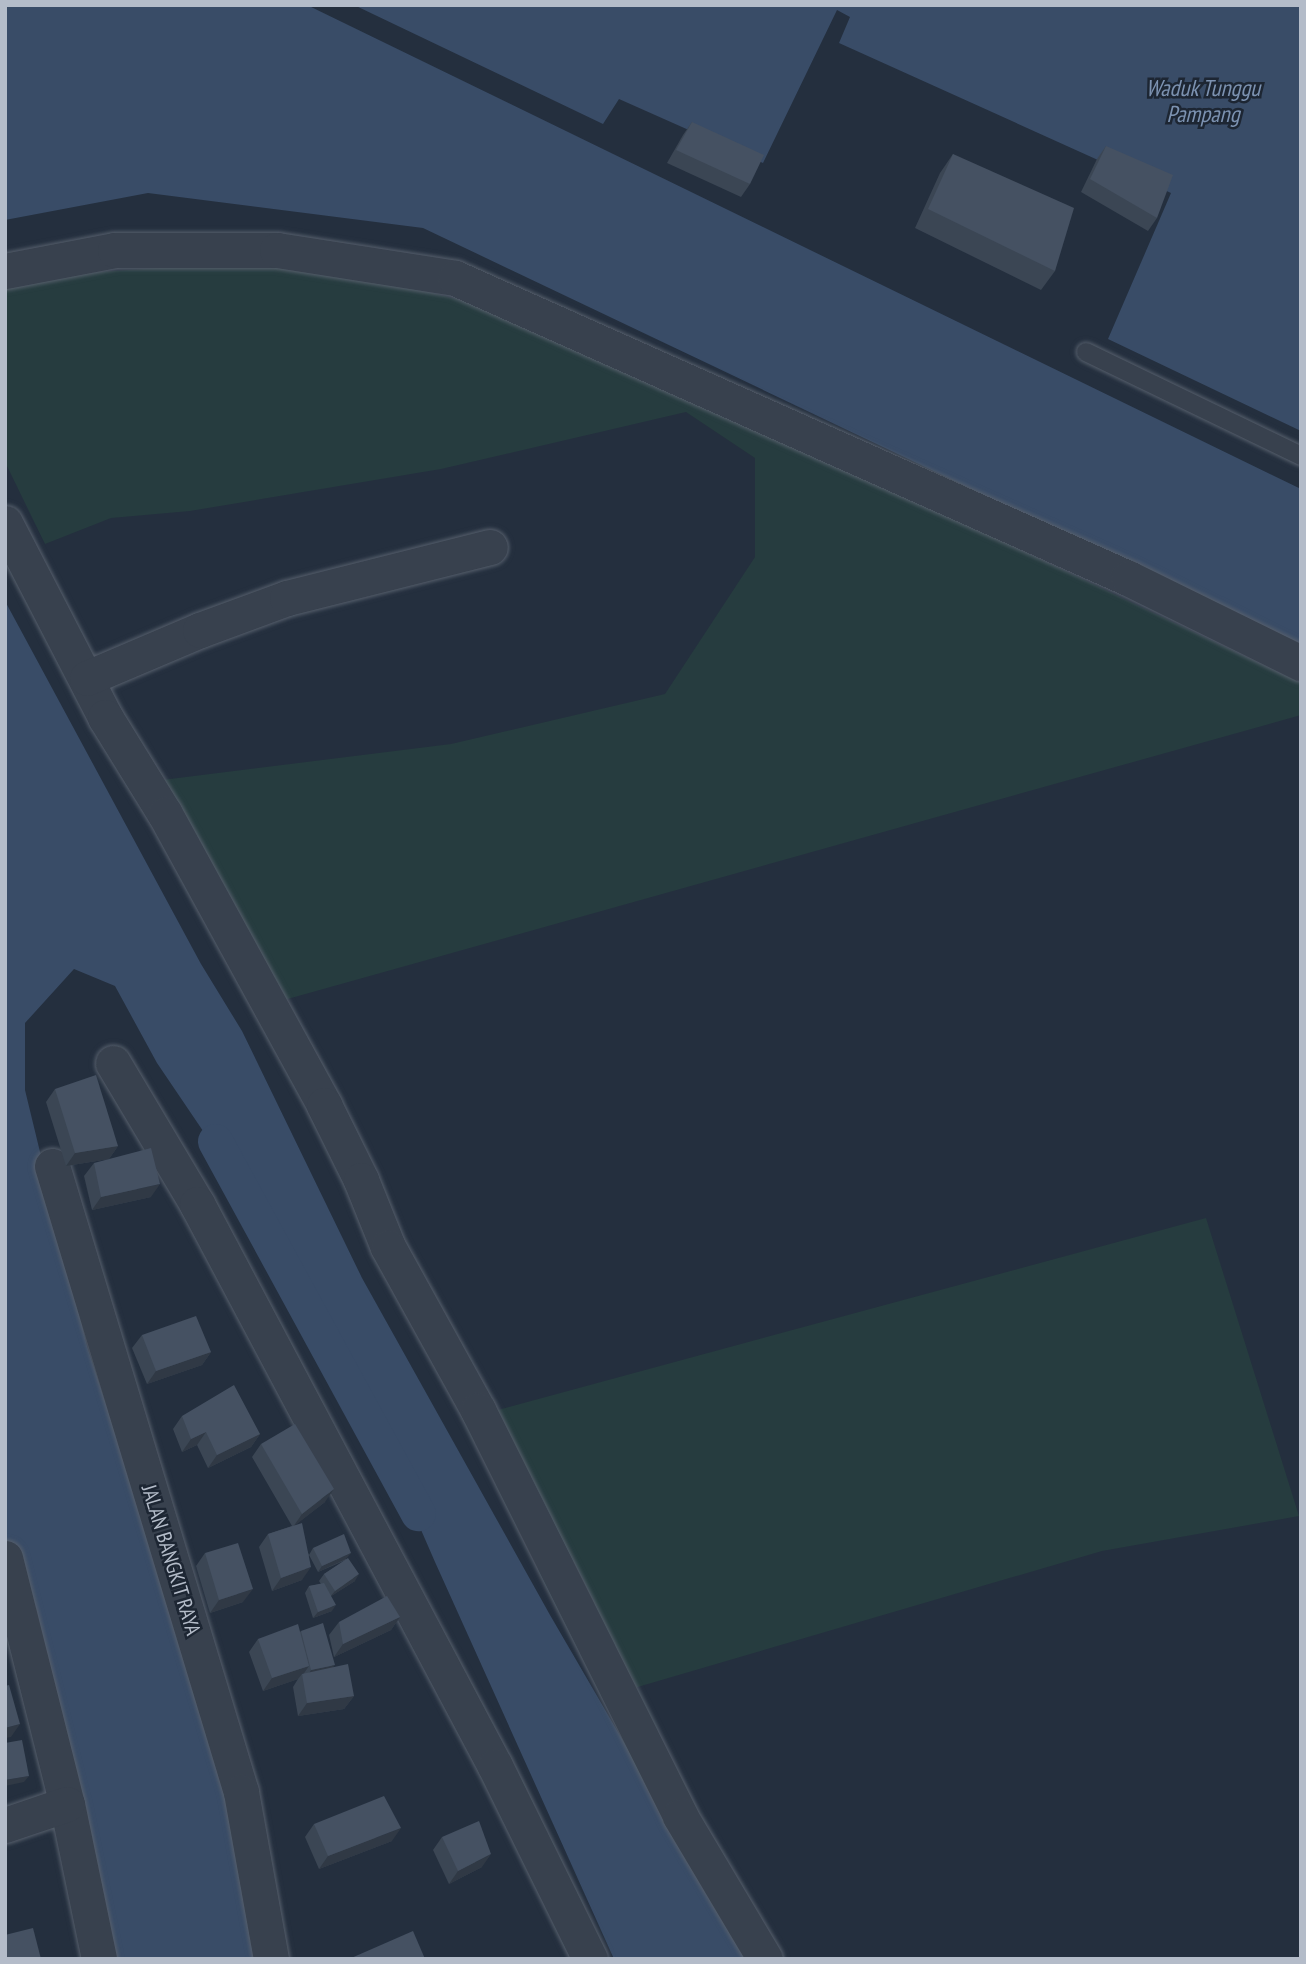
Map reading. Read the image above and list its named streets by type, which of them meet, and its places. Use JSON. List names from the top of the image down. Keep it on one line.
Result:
{"streets":{"street":["JALAN BANGKIT RAYA"]},"water":["Waduk Tunggu Pampang"]}
